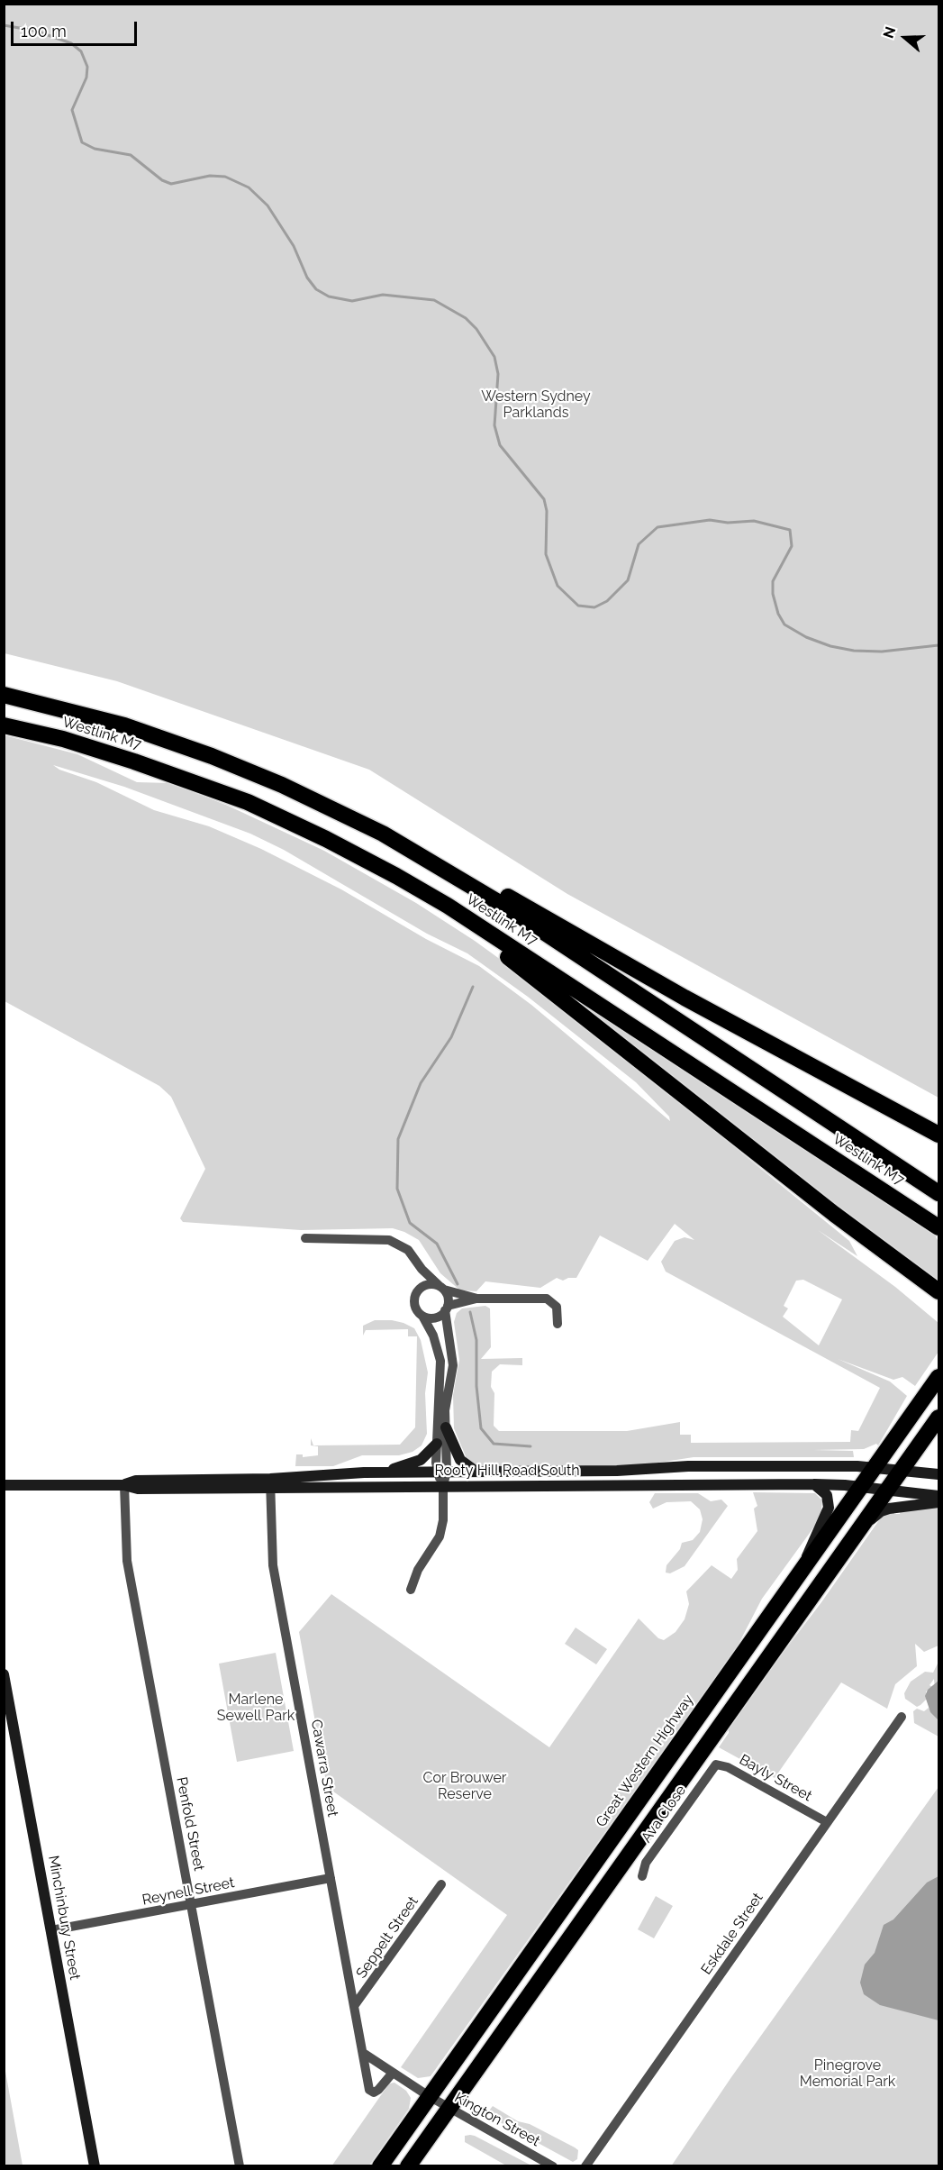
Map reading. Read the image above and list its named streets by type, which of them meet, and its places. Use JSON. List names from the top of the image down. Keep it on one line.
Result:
{"streets":{"highway":["Westlink M7","Great Western Highway"],"main road":["Rooty Hill Road South","Minchinbury Street"],"street":["Cawarra Street","Bayly Street","Ava Close","Penfold Street","Reynell Street","Eskdale Street","Seppelt Street","Kington Street"]},"crossings":[["Rooty Hill Road South","Great Western Highway"],["Rooty Hill Road South","Cawarra Street"],["Rooty Hill Road South","Penfold Street"],["Great Western Highway","Kington Street"],["Cawarra Street","Reynell Street"],["Cawarra Street","Seppelt Street"],["Bayly Street","Ava Close"],["Bayly Street","Eskdale Street"],["Penfold Street","Reynell Street"],["Reynell Street","Minchinbury Street"]],"parks":["Western Sydney Parklands","Marlene Sewell Park","Cor Brouwer Reserve","Pinegrove Memorial Park"],"scale_bar":"100 m","north":"left"}
